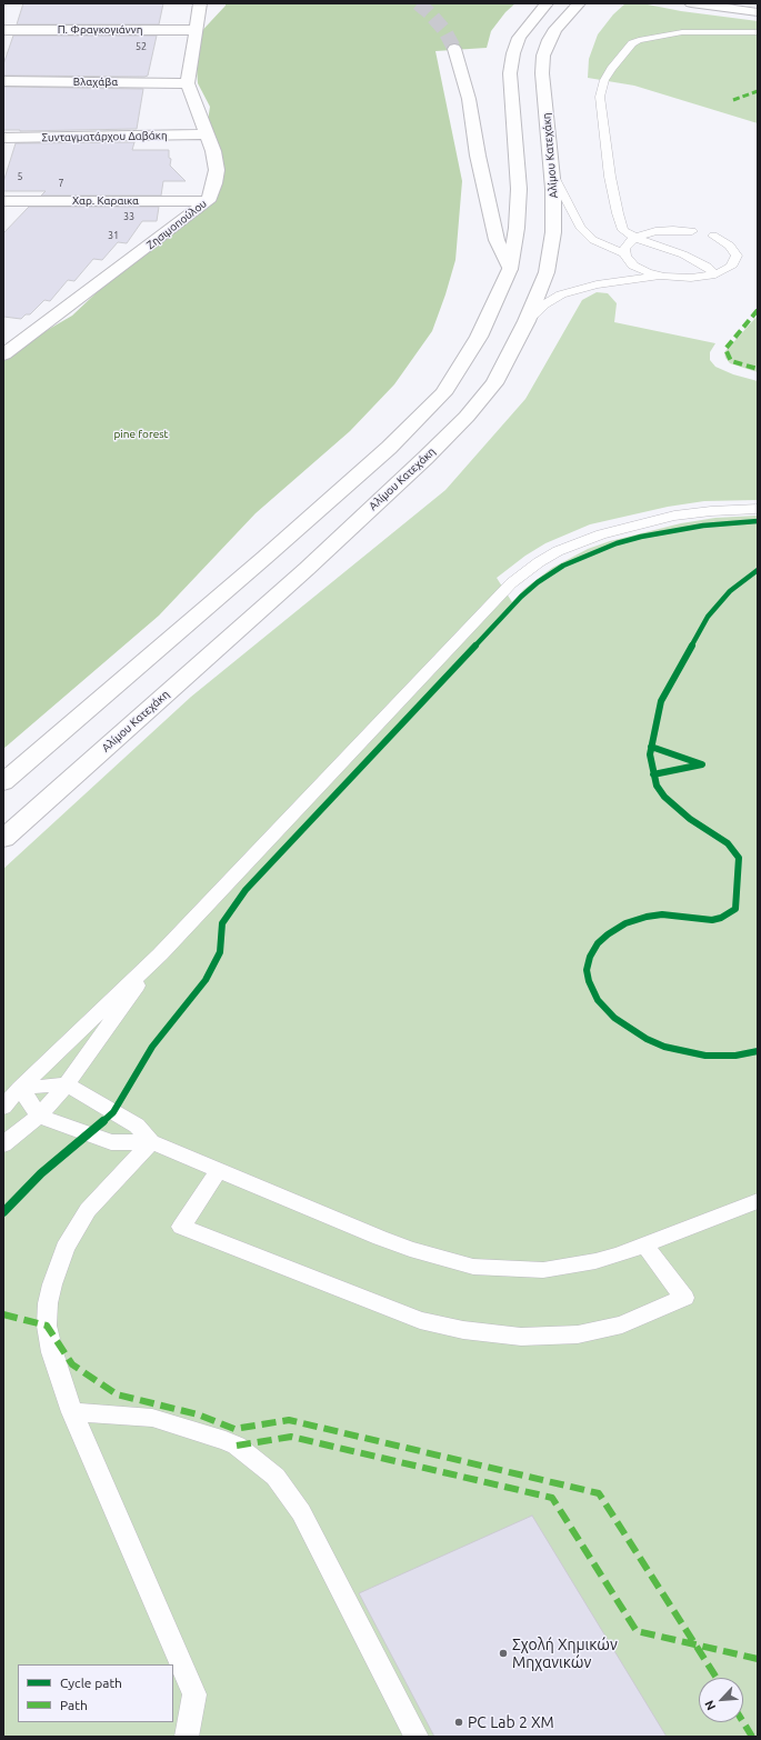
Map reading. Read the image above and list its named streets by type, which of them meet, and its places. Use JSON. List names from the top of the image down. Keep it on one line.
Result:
{"streets":{"main road":["Π. Φραγκογιάννη","Βλαχάβα","Συνταγματάρχου Δαβάκη","Αλίμου Κατεχάκη","Χαρ. Καραικα","Ζησιμοπούλου"]},"crossings":[["Π. Φραγκογιάννη","Ζησιμοπούλου"],["Βλαχάβα","Ζησιμοπούλου"],["Συνταγματάρχου Δαβάκη","Ζησιμοπούλου"],["Χαρ. Καραικα","Ζησιμοπούλου"]],"parks":["pine forest"],"places":["Σχολή Χημικών Μηχανικών","PC Lab 2 ΧΜ"],"house_numbers":["52","5","7","33","31"],"legend":["Cycle path","Path"],"north":"bottom left"}
